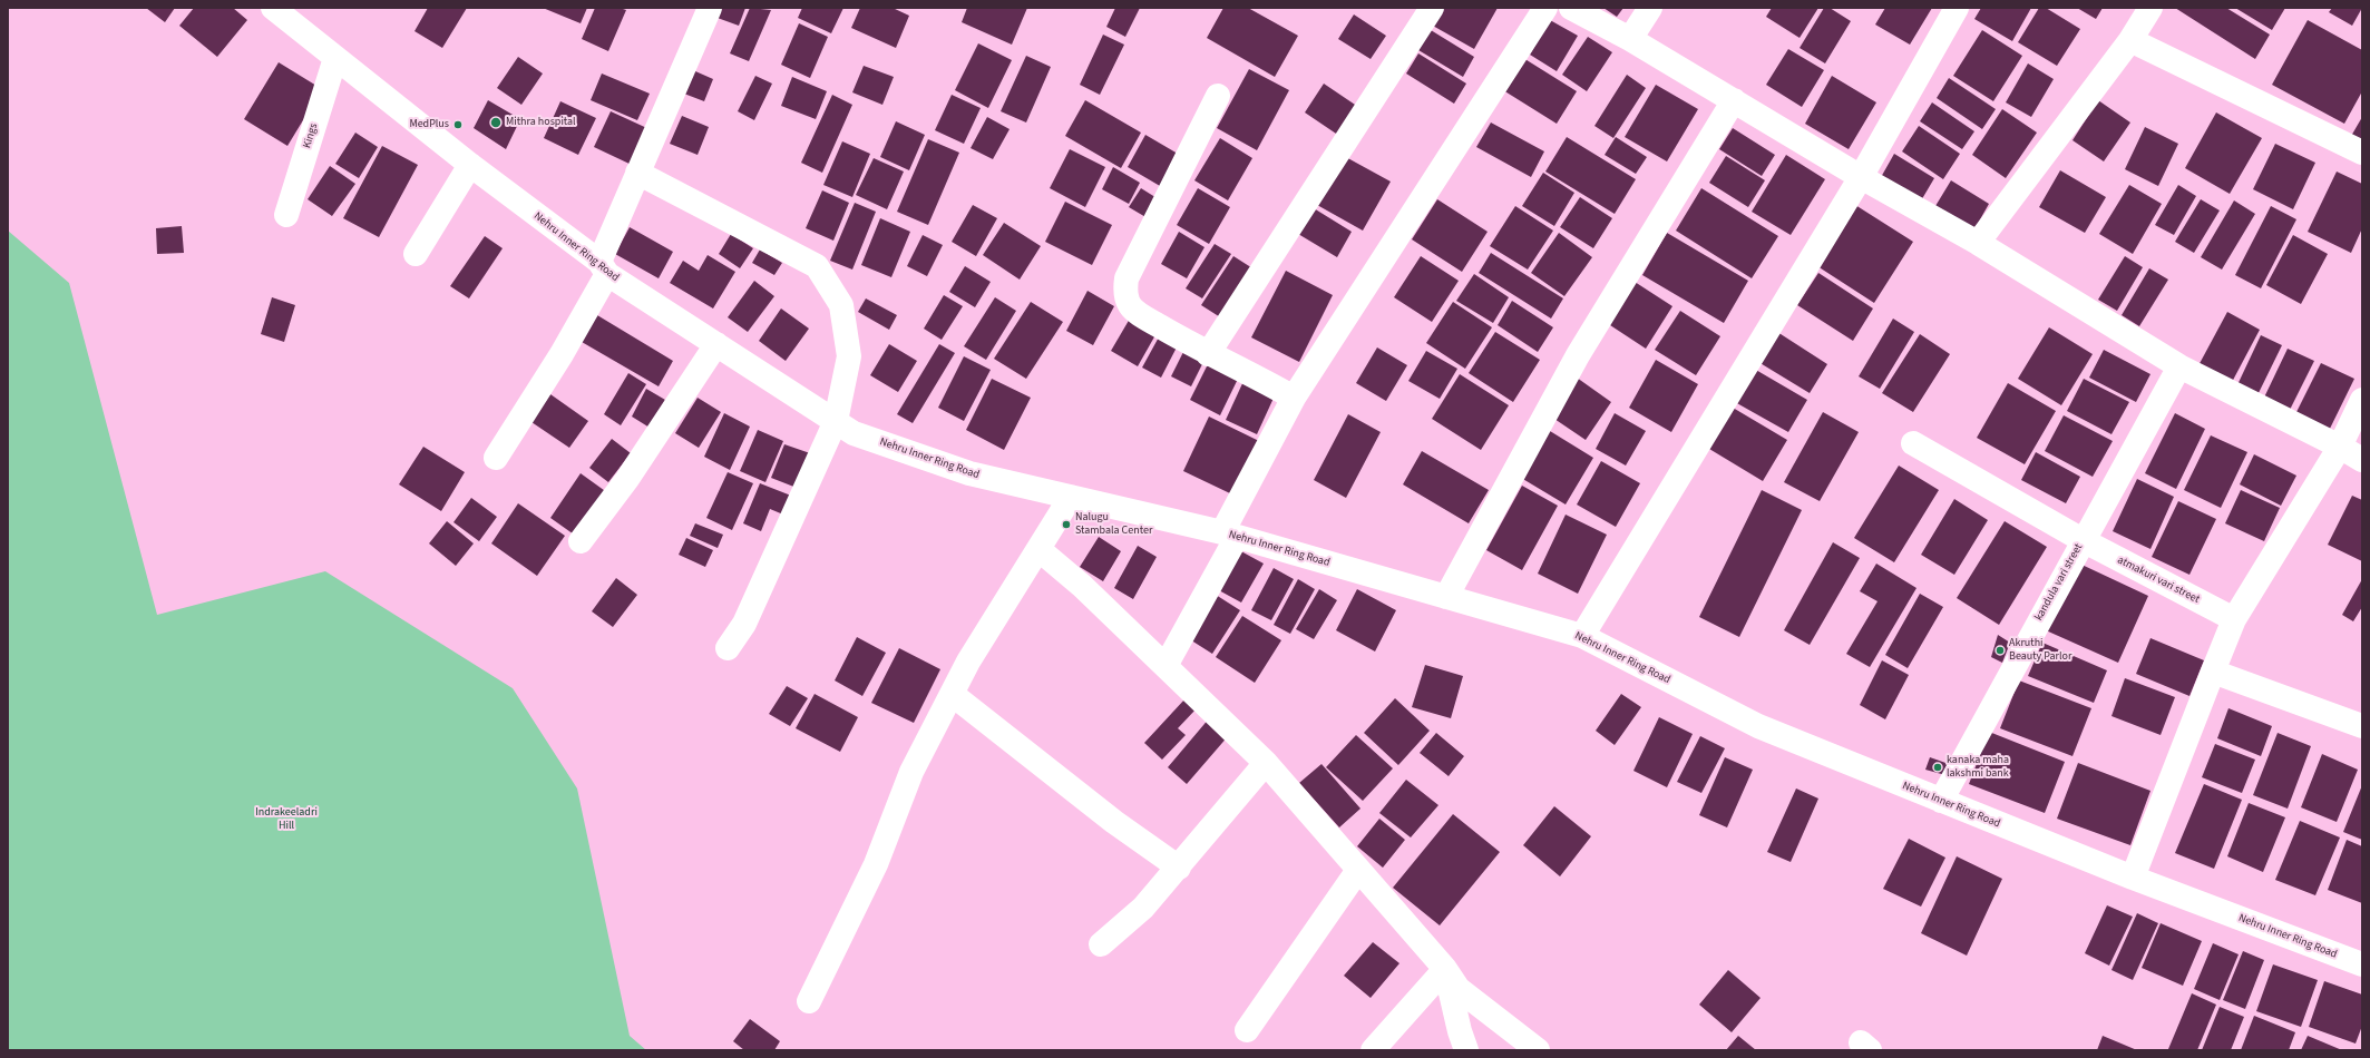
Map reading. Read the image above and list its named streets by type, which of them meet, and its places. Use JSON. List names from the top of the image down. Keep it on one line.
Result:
{"streets":{"street":["Kings","Nehru Inner Ring Road","atmakuri vari street","kandula vari street"]},"crossings":[["Kings","Nehru Inner Ring Road"],["Nehru Inner Ring Road","kandula vari street"],["atmakuri vari street","kandula vari street"]],"parks":["Indrakeeladri Hill"],"places":["Mithra hospital","MedPlus","Nalugu Stambala Center","Akruthi Beauty Parlor","kanaka maha lakshmi bank"]}
